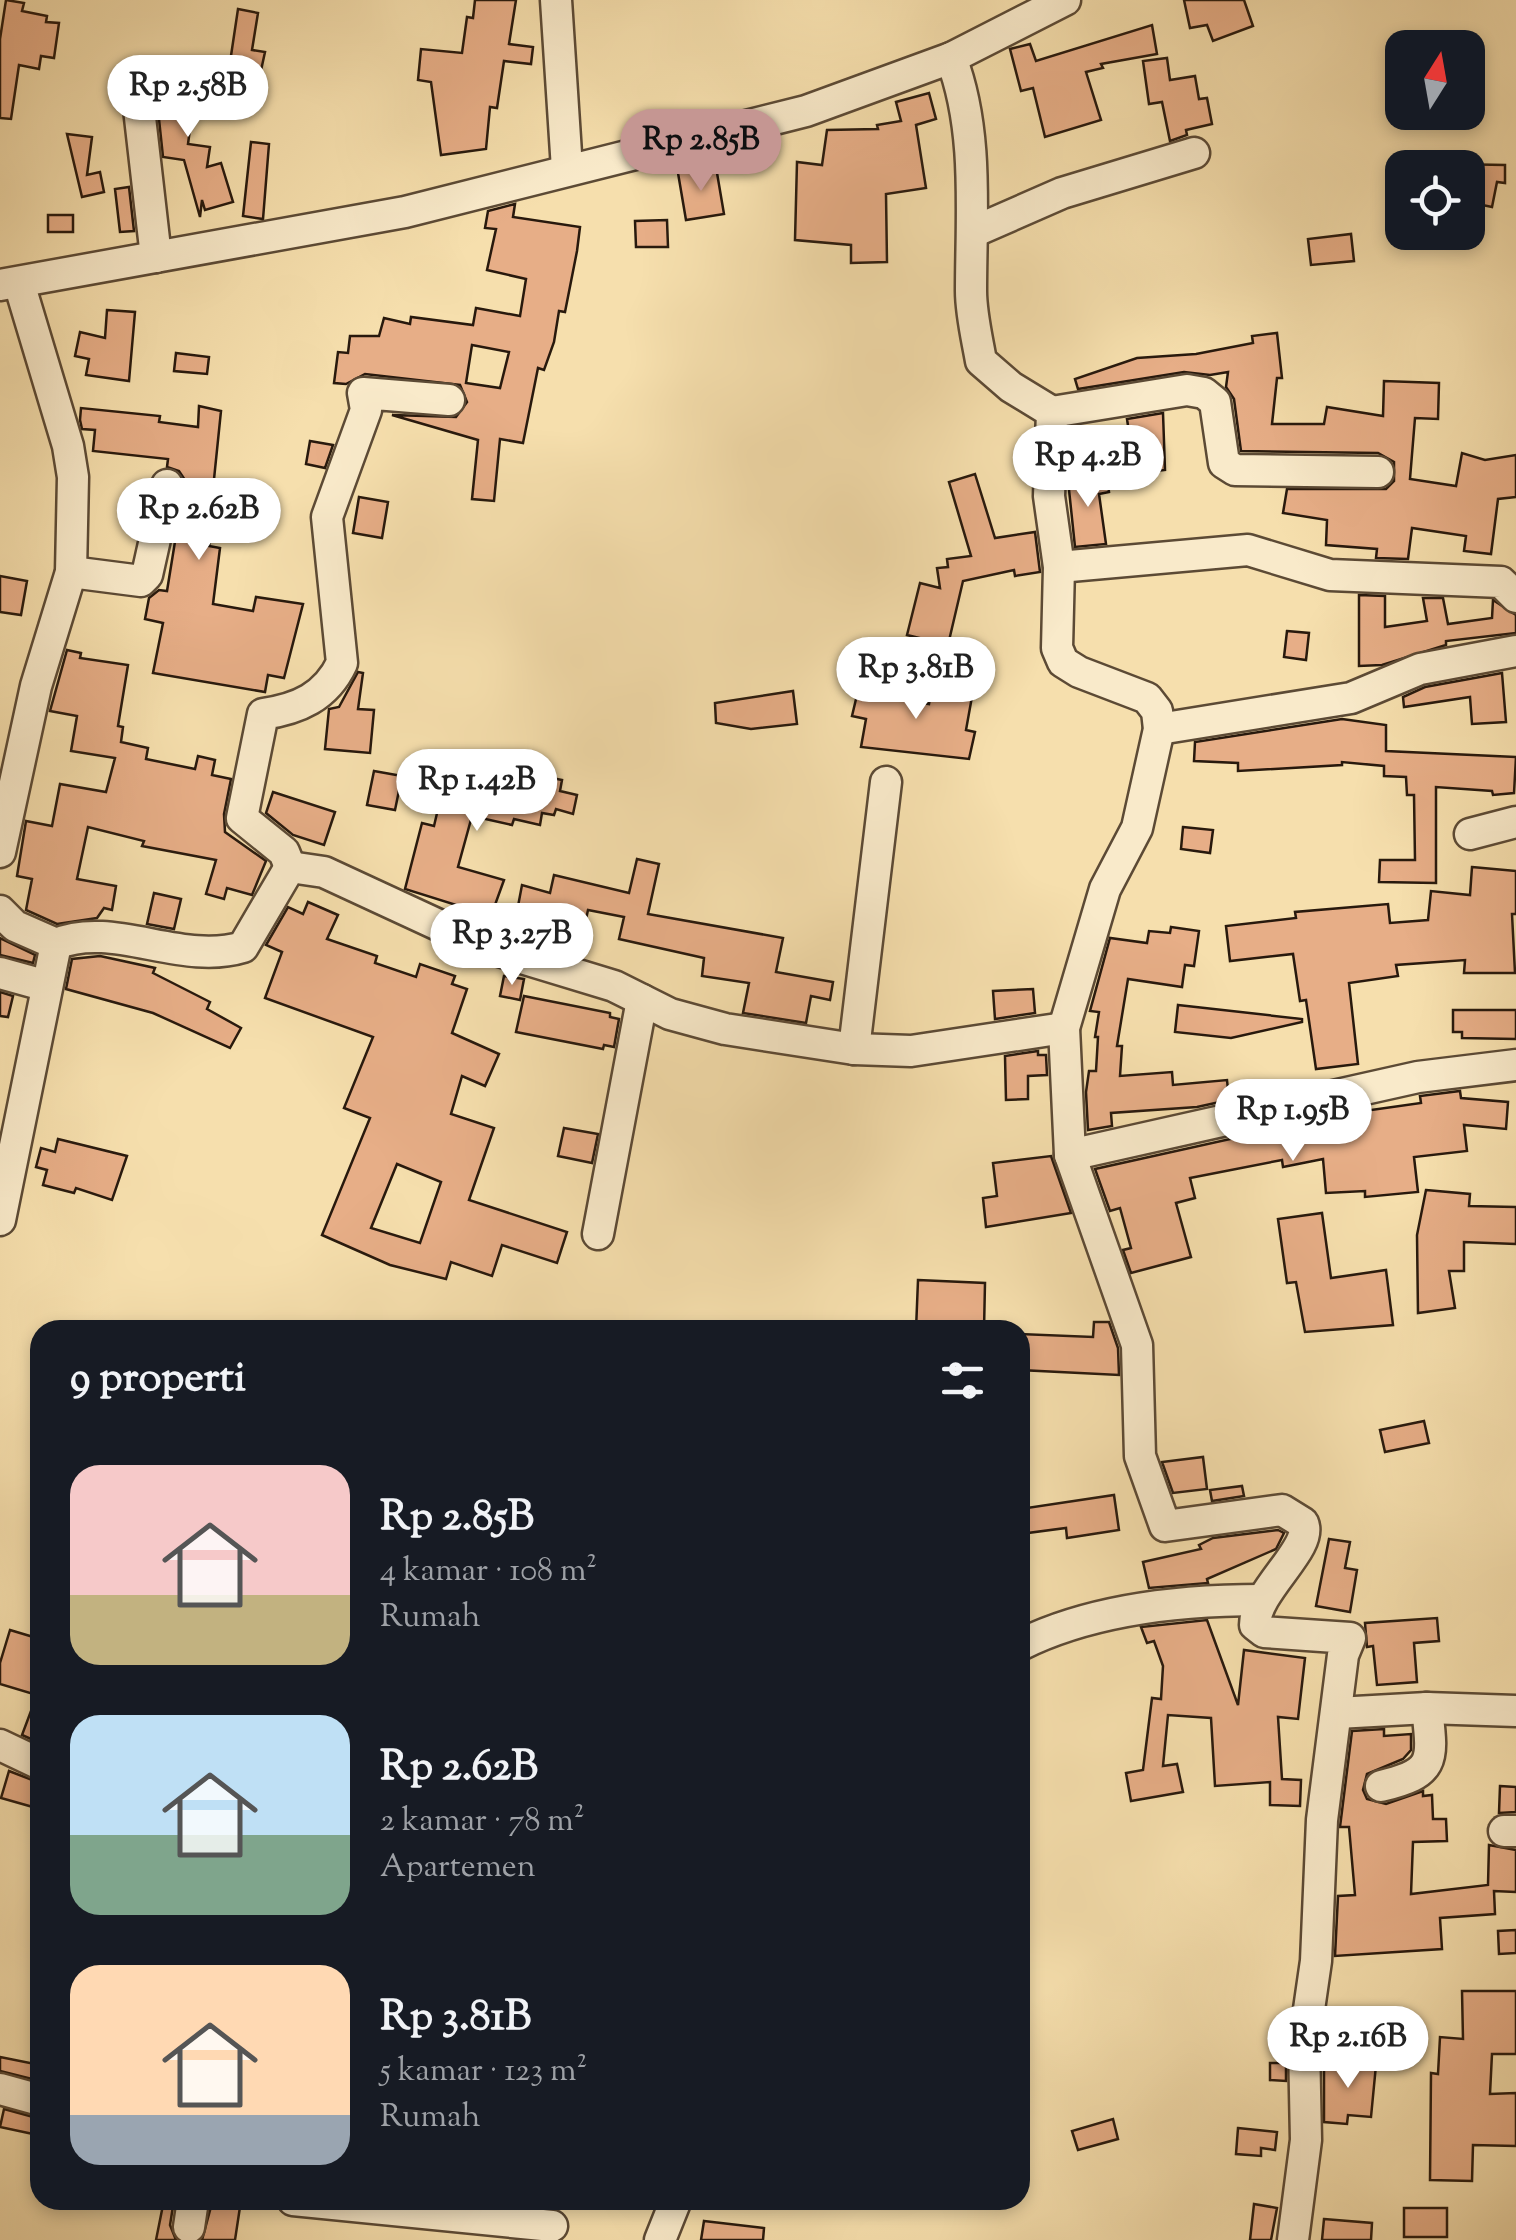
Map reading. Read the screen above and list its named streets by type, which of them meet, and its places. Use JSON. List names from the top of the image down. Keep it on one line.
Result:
{"north":"top","page":{"price":["Rp 2.58B","Rp 2.85B","Rp 4.2B","Rp 2.62B","Rp 3.81B","Rp 1.42B","Rp 3.27B","Rp 1.95B","Rp 2.16B"],"heading":"9 properti","list":[{"name":"Rp 2.85B","note":"4 kamar · 108 m² · Rumah"},{"name":"Rp 2.62B","note":"2 kamar · 78 m² · Apartemen"},{"name":"Rp 3.81B","note":"5 kamar · 123 m² · Rumah"}]}}
